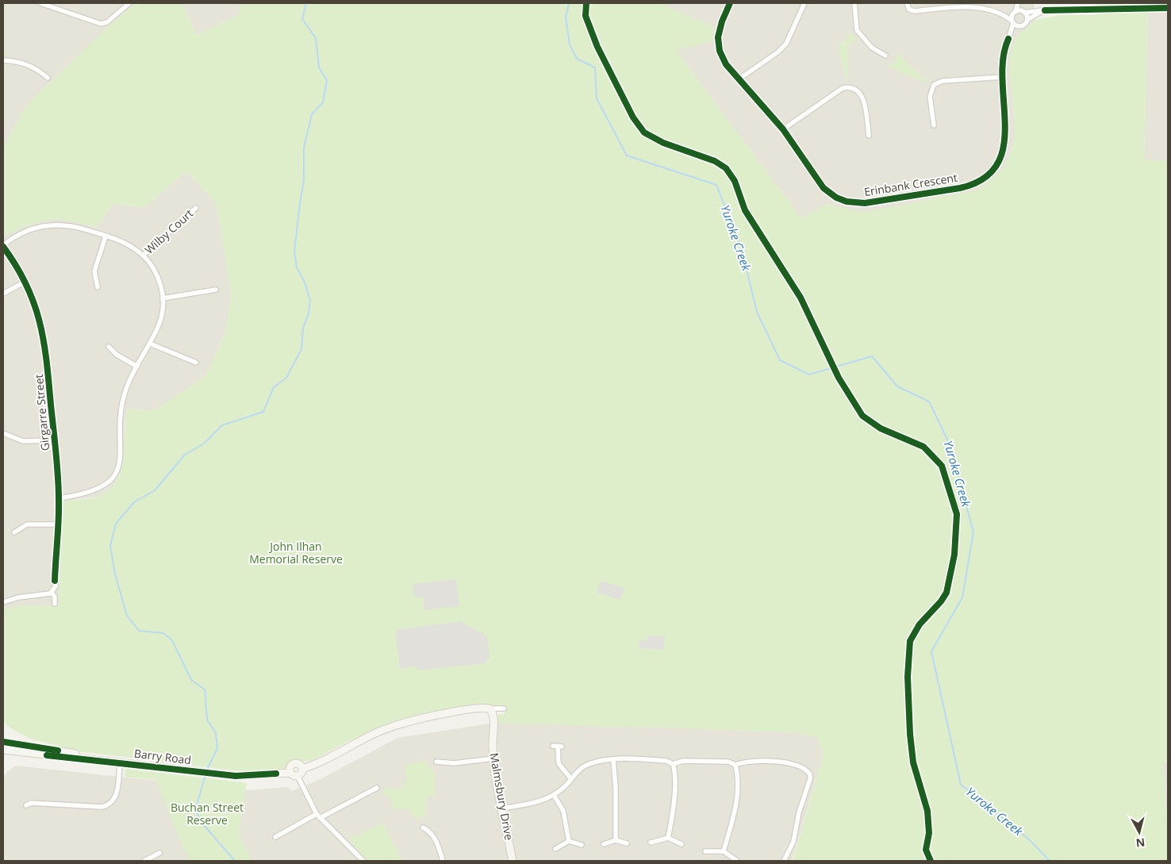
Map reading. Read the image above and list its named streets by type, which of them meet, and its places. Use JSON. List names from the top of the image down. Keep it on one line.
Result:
{"streets":{"street":["Erinbank Crescent","Wilby Court","Girgarre Street","Barry Road","Malmsbury Drive"]},"water":["Yuroke Creek"],"parks":["John Ilhan Memorial Reserve","Buchan Street Reserve"],"north":"bottom"}
